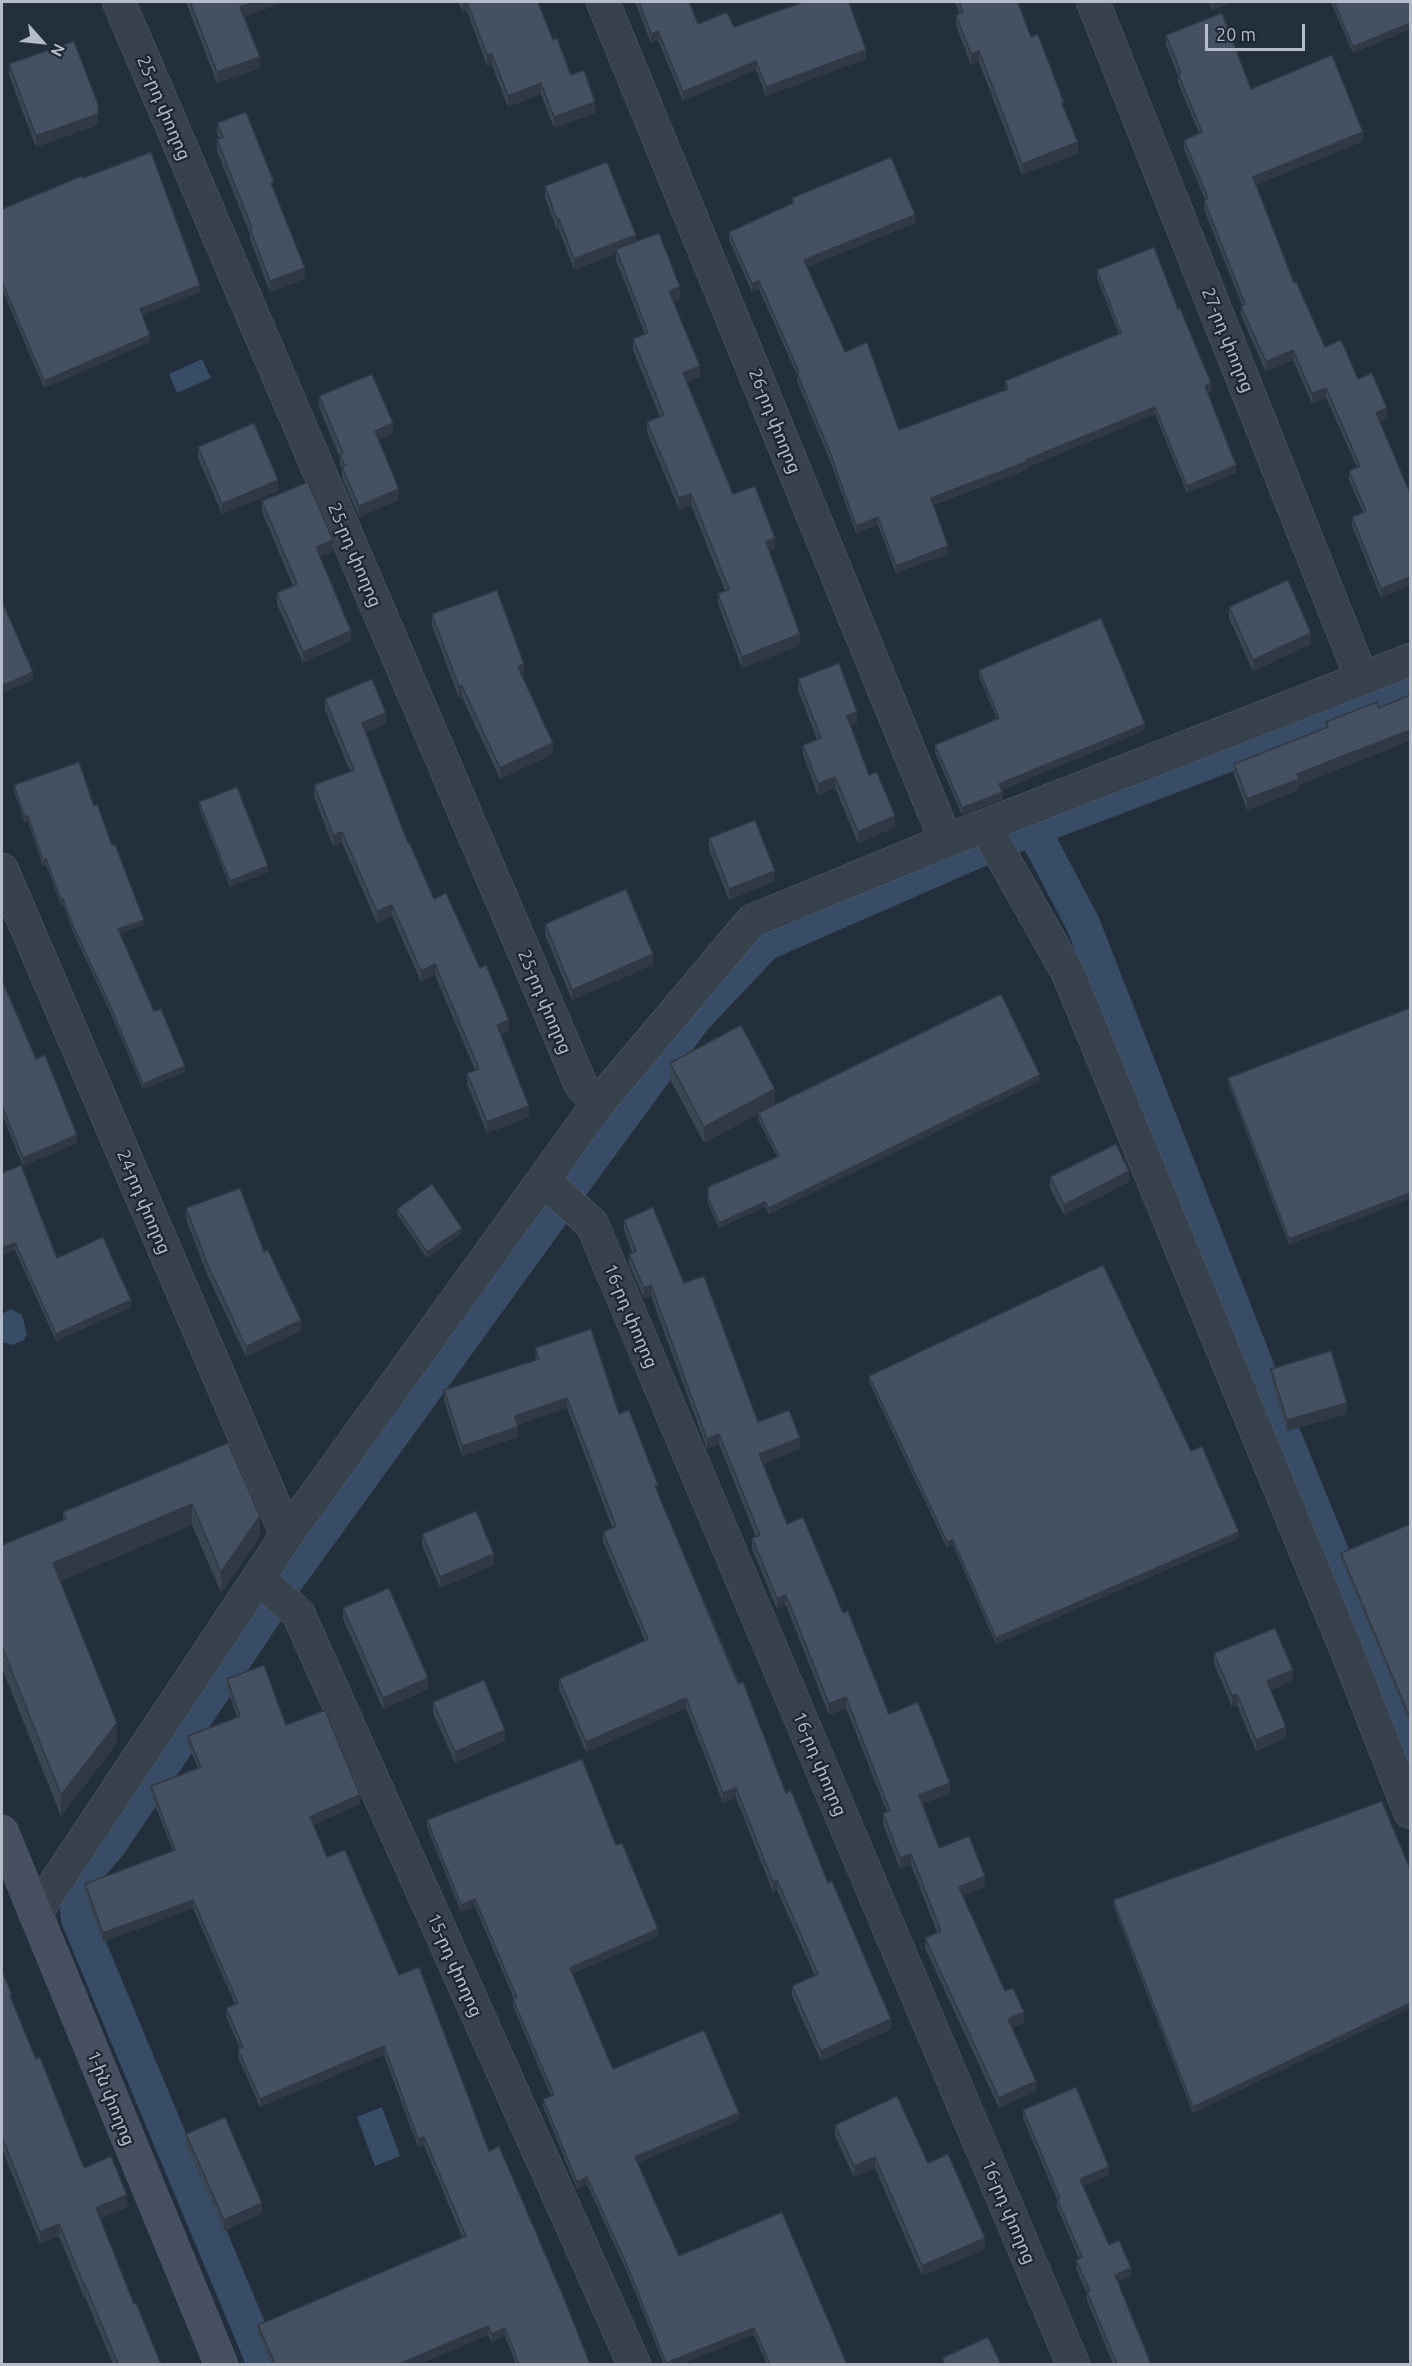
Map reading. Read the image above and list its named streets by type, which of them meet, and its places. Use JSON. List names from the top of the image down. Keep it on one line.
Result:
{"streets":{"main road":["1-ին փողոց"],"street":["25-րդ փողոց","27-րդ փողոց","26-րդ փողոց","24-րդ փողոց","16-րդ փողոց","15-րդ փողոց"]},"scale_bar":"20 m","north":"bottom right"}
